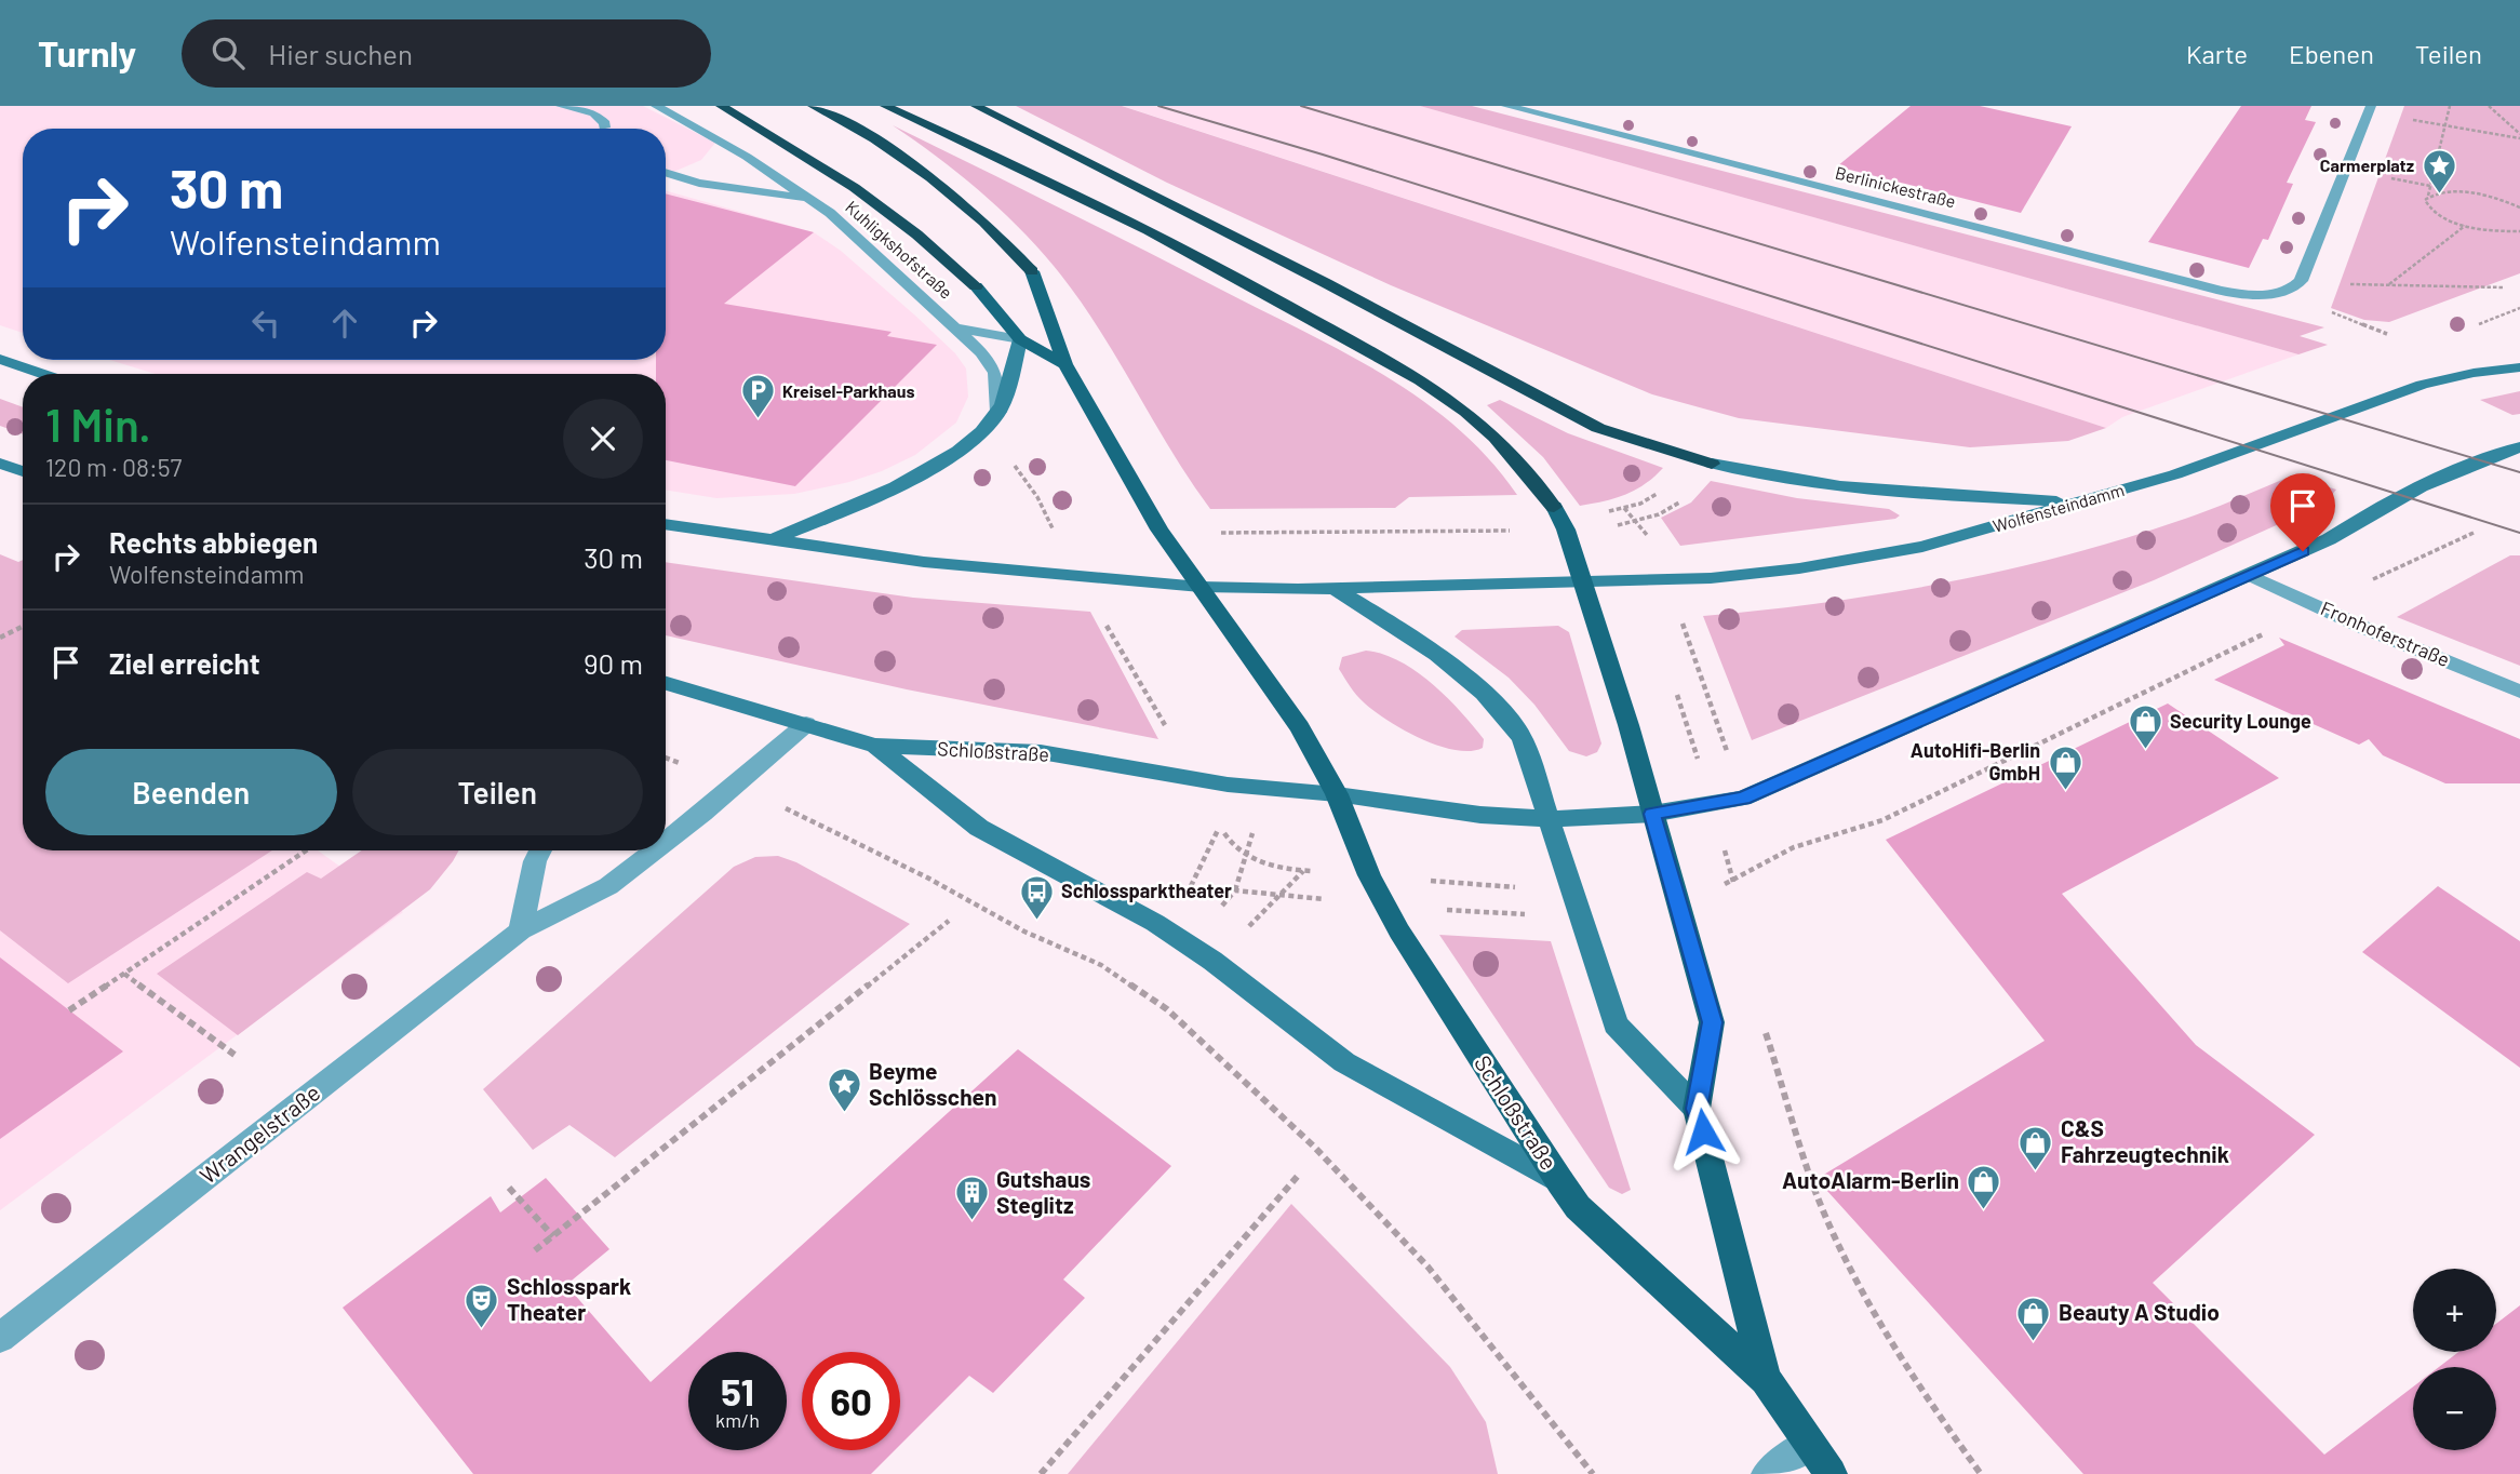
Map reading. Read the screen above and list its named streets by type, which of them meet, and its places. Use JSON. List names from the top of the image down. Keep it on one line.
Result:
{"streets":{"main road":["Wolfensteindamm","Schloßstraße"],"street":["Berlinickestraße","Kuhligkshofstraße","Fronhoferstraße","Wrangelstraße"]},"crossings":[["Wolfensteindamm","Schloßstraße"],["Schloßstraße","Wrangelstraße"]],"places":{"place":["Carmerplatz","Beyme Schlösschen"],"parking":["Kreisel-Parkhaus"],"shop":["Security Lounge","AutoHifi-Berlin GmbH","C&S Fahrzeugtechnik","AutoAlarm-Berlin","Beauty A Studio"],"bus stop":["Schlossparktheater"],"building":["Gutshaus Steglitz"],"theatre":["Schlosspark Theater"]},"page":{"header":"Turnly","search":"Hier suchen","nav":["Karte","Ebenen","Teilen"],"turn":["30 m","Wolfensteindamm"],"heading":["1 Min.","120 m · 08:57"],"list":[{"name":"Rechts abbiegen","note":"Wolfensteindamm","value":"30 m"},{"name":"Ziel erreicht","value":"90 m"}],"buttons":["Beenden","Teilen"],"map_buttons":["+","−"],"speed":"51 km/h","limit":"60"}}
